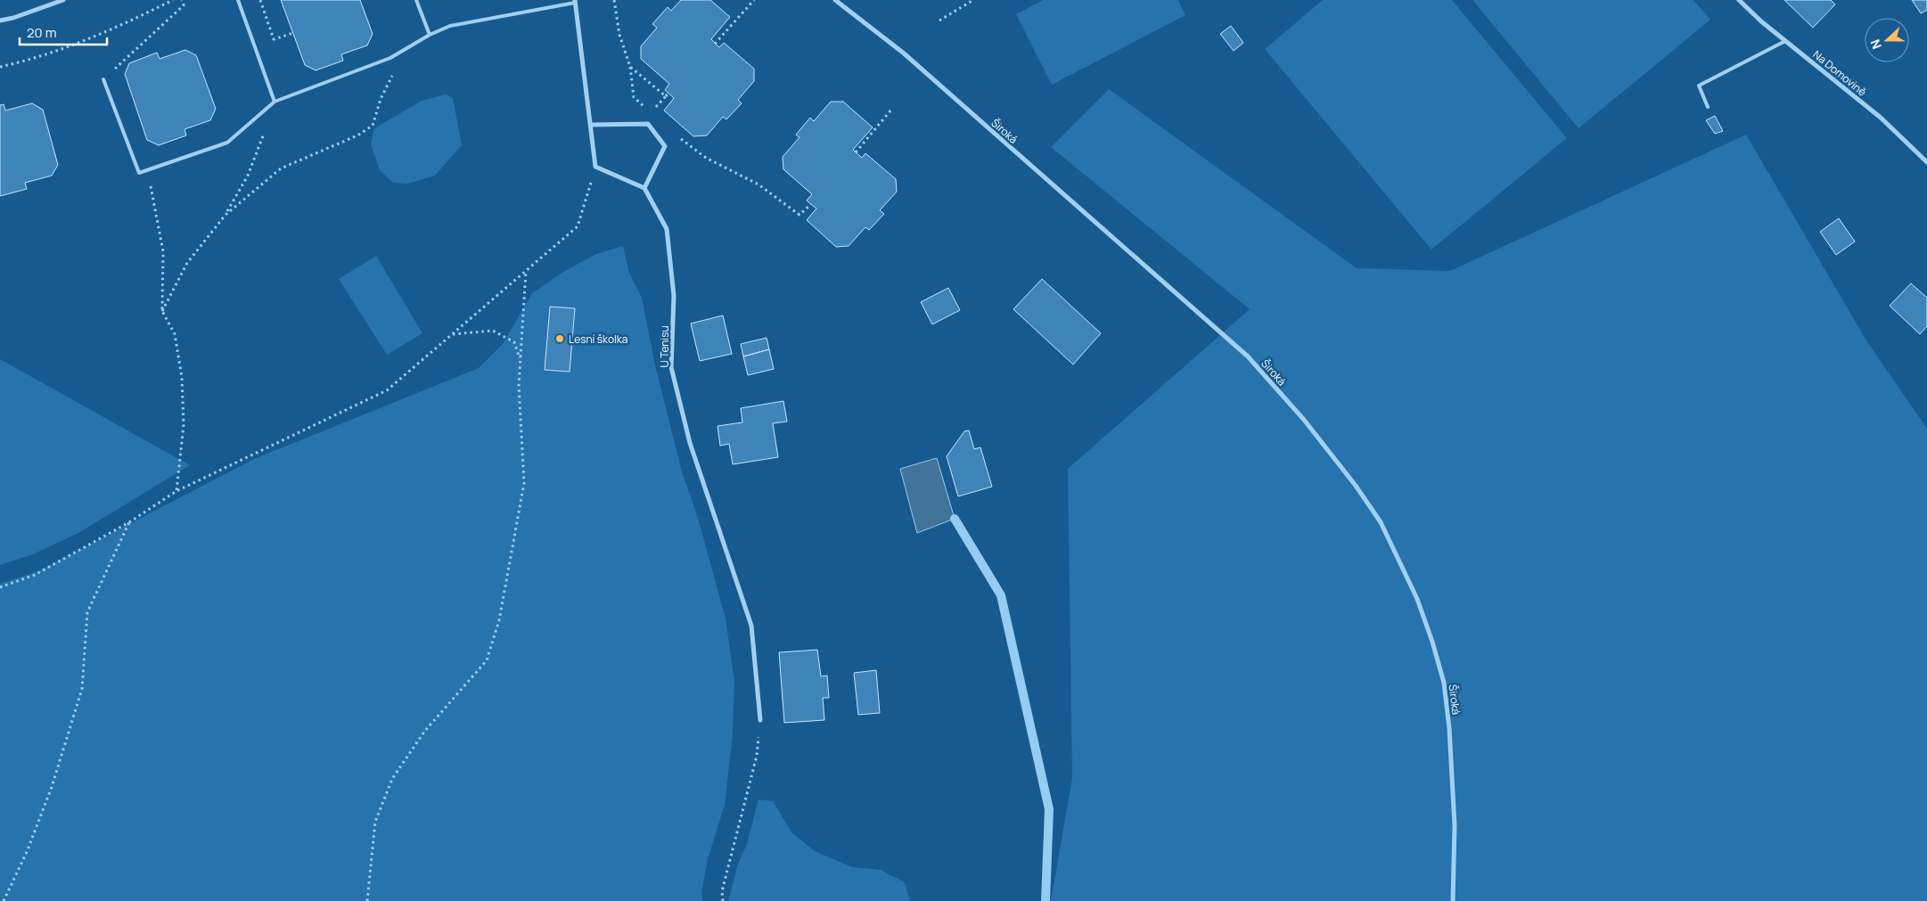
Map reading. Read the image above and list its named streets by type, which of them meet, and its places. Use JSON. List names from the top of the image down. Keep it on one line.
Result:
{"streets":{"street":["Na Domovině","Široká","U Tenisu"]},"places":["Lesní školka"],"scale_bar":"20 m","north":"left"}
